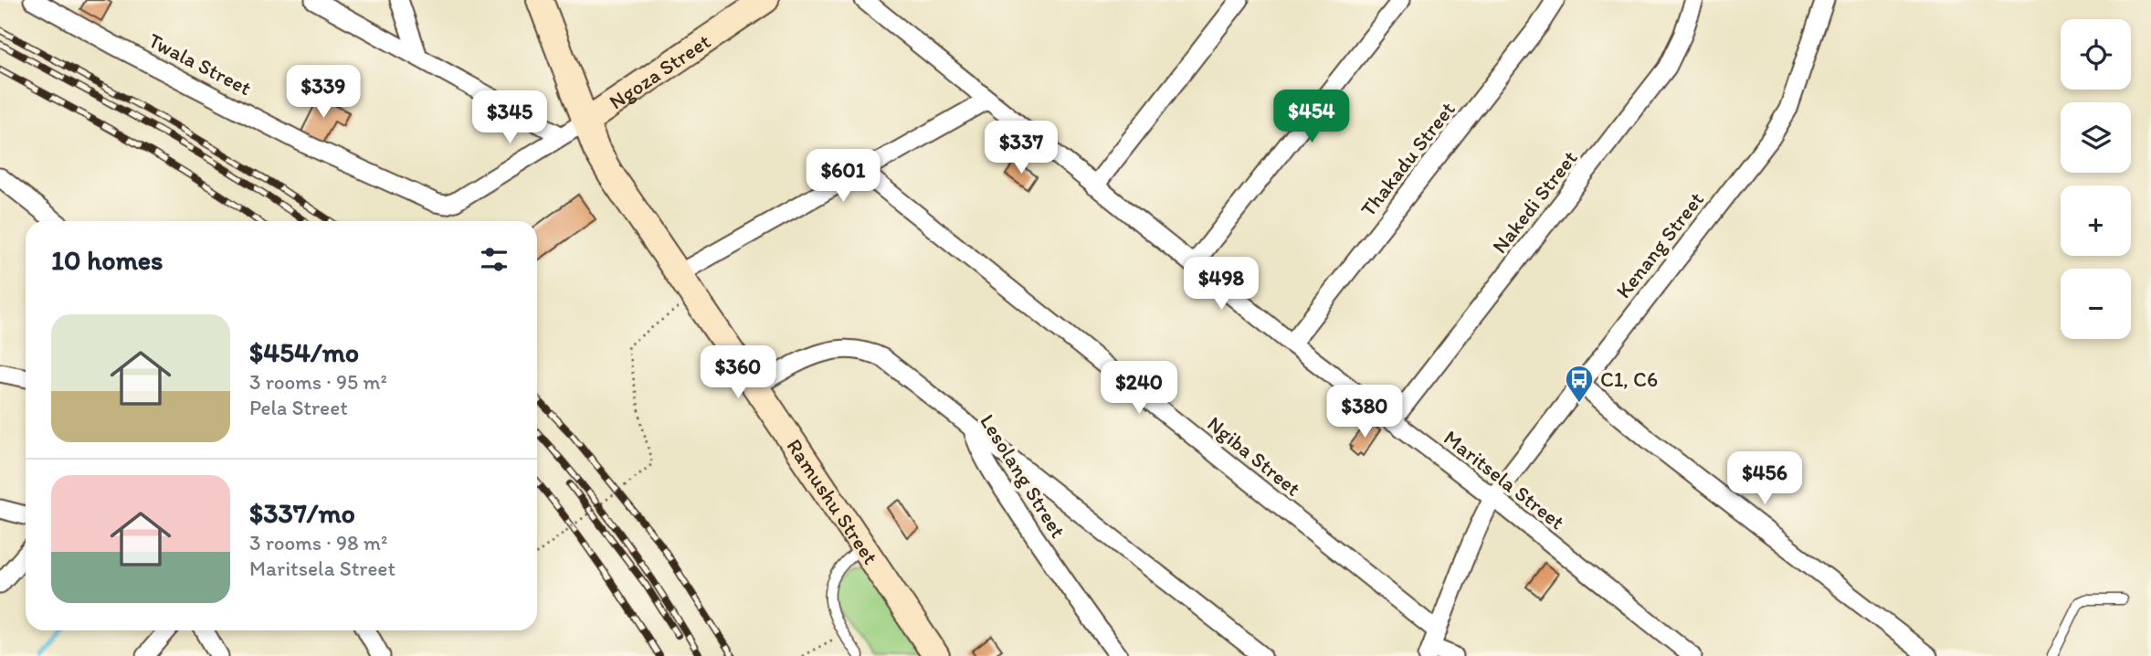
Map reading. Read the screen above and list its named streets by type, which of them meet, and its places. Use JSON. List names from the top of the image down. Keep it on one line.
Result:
{"streets":{"street":["Twala Street","Ngoza Street","Thakadu Street","Nakedi Street","Kenang Street","Ngiba Street","Lesolang Street","Maritsela Street","Ramushu Street"]},"crossings":[["Twala Street","Ngoza Street"],["Twala Street","Ramushu Street"],["Ngoza Street","Ramushu Street"],["Thakadu Street","Maritsela Street"],["Nakedi Street","Maritsela Street"],["Kenang Street","Ngiba Street"],["Kenang Street","Maritsela Street"],["Lesolang Street","Ramushu Street"]],"places":{"bus stop":["C1, C6"]},"page":{"map_buttons":["+","−"],"price":["$339","$454","$345","$337","$601","$498","$360","$240","$380","$456"],"heading":"10 homes","list":[{"name":"$454/mo","note":"3 rooms · 95 m² · Pela Street"},{"name":"$337/mo","note":"3 rooms · 98 m² · Maritsela Street"}]}}
